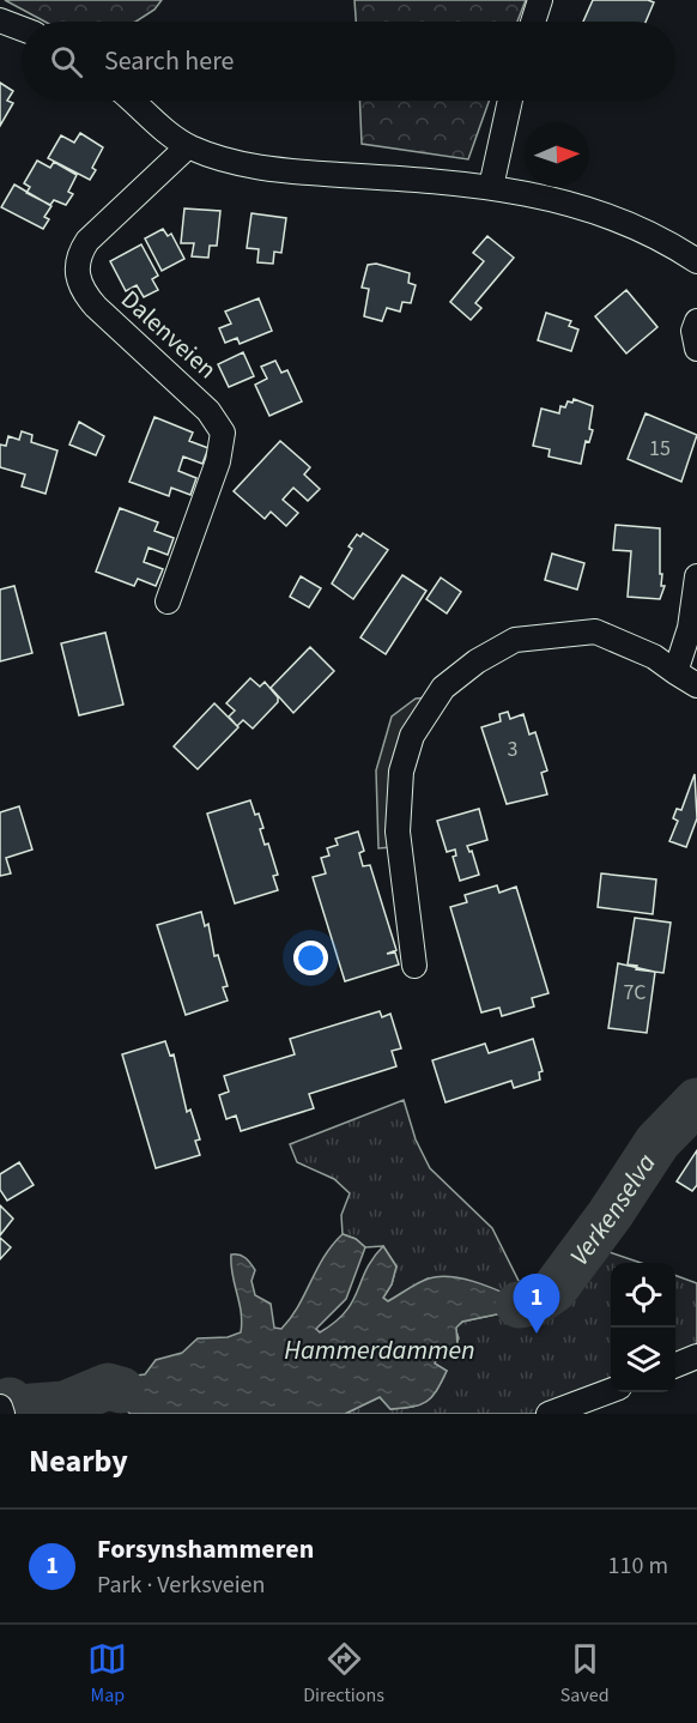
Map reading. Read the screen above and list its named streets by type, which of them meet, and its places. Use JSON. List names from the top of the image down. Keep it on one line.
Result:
{"streets":{"street":["Dalenveien"]},"water":["Verkenselva","Hammerdammen"],"house_numbers":["15","3","7C"],"north":"right","page":{"search":"Search here","pins":"1","heading":"Nearby","list":[{"mark":"1","name":"Forsynshammeren","note":"Park · Verksveien","value":"110 m"}],"nav":["Map","Directions","Saved"]}}
